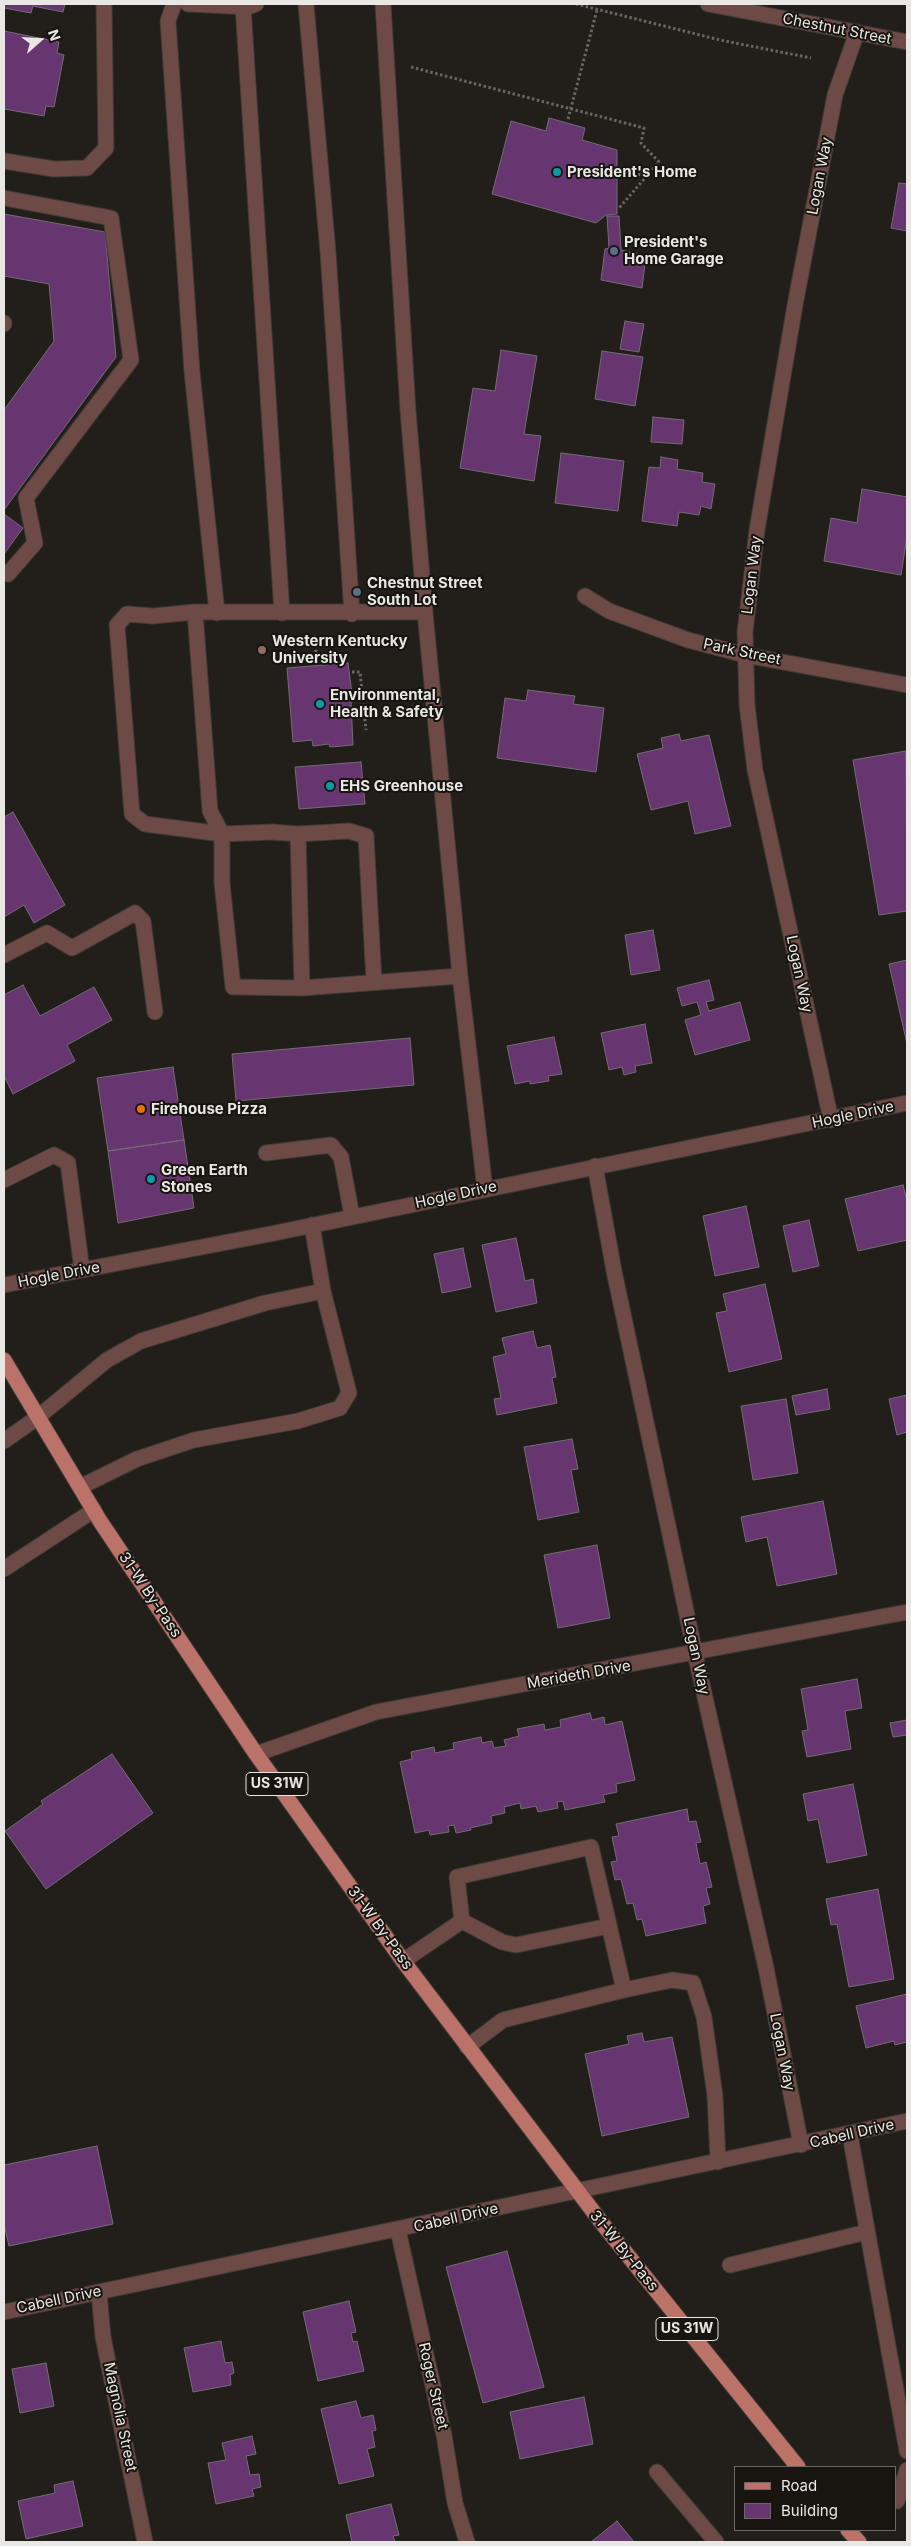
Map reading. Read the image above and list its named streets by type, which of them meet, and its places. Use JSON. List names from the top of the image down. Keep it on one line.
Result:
{"streets":{"main road":["31-W By-Pass","US 31W"],"street":["Chestnut Street","Logan Way","Park Street","Hogle Drive","Merideth Drive","Cabell Drive","Roger Street","Magnolia Street"]},"crossings":[["Chestnut Street","Logan Way"],["Logan Way","Park Street"],["Logan Way","Hogle Drive"],["Logan Way","Merideth Drive"],["Logan Way","Cabell Drive"],["31-W By-Pass","Merideth Drive"],["31-W By-Pass","Cabell Drive"],["Cabell Drive","Roger Street"],["Cabell Drive","Magnolia Street"]],"places":["President's Home","President's Home Garage","Chestnut Street South Lot","Western Kentucky University","Environmental, Health & Safety","EHS Greenhouse","Firehouse Pizza","Green Earth Stones"],"legend":["Road","Building"],"north":"right"}
